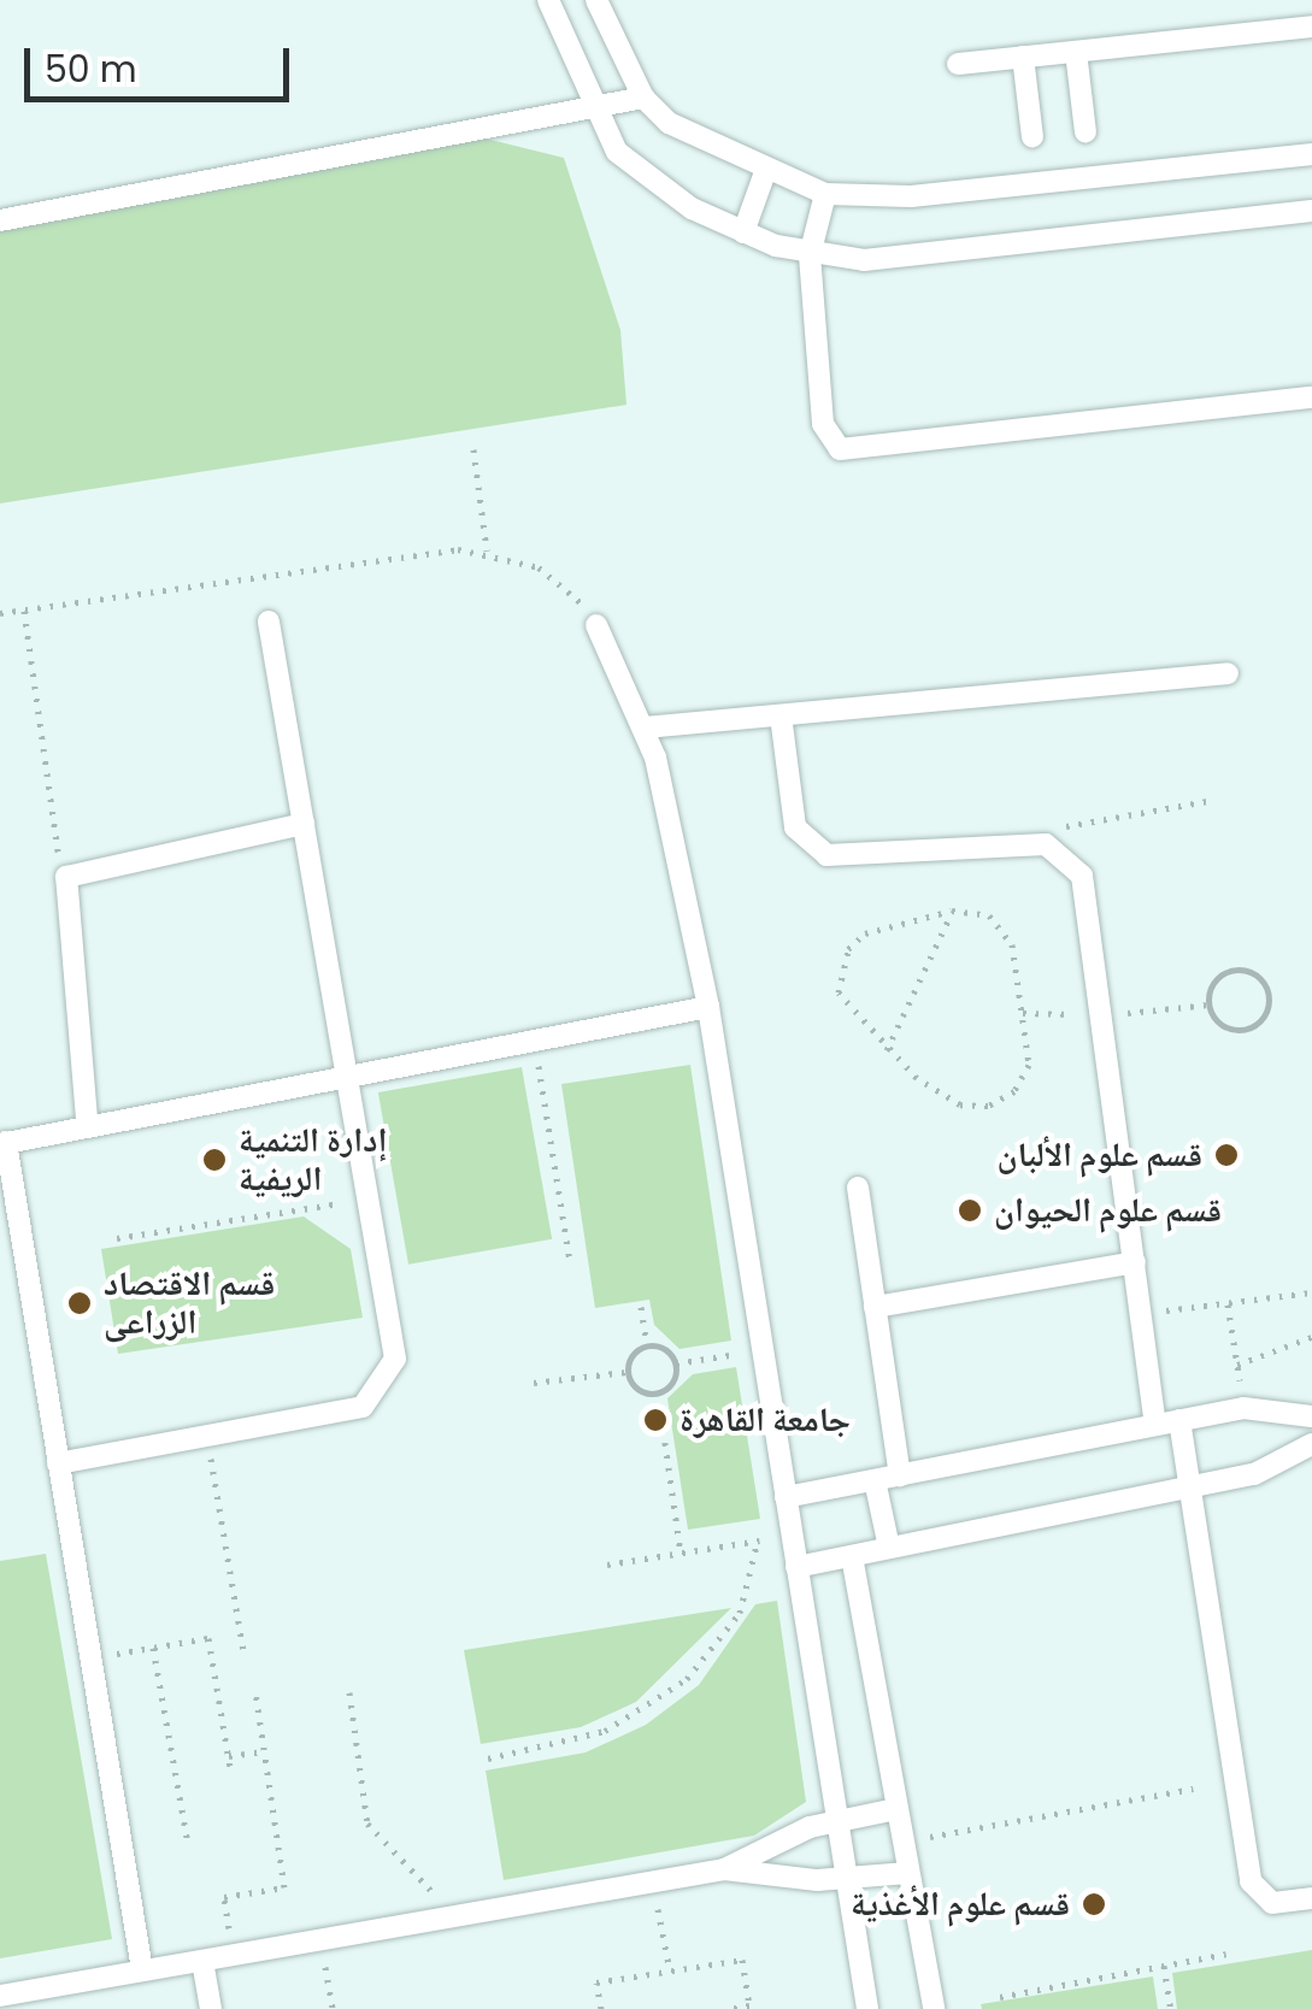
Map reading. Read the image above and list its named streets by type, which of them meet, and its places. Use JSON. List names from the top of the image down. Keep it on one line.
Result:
{"places":["قسم علوم الألبان","إدارة التنمية الريفية","قسم علوم الحيوان","قسم الاقتصاد الزراعى","جامعة القاهرة","قسم علوم الأغذية"],"scale_bar":"50 m"}
